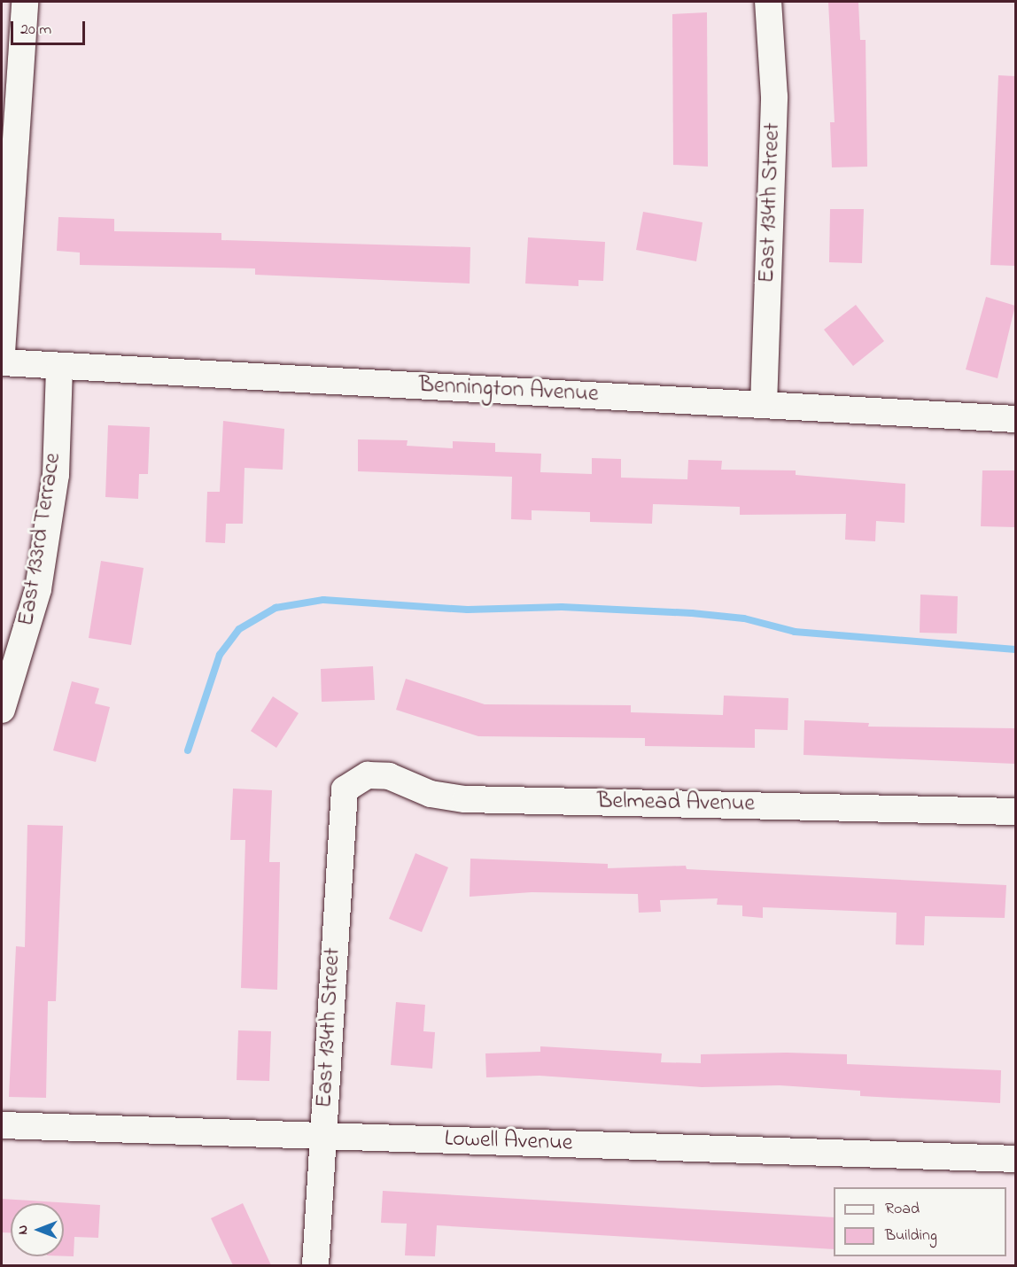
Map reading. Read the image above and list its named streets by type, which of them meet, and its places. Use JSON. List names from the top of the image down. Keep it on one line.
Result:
{"streets":{"street":["East 134th Street","Bennington Avenue","East 133rd Terrace","Belmead Avenue","Lowell Avenue"]},"crossings":[["East 134th Street","Bennington Avenue"],["East 134th Street","Belmead Avenue"],["East 134th Street","Lowell Avenue"],["Bennington Avenue","East 133rd Terrace"]],"legend":["Road","Building"],"scale_bar":"20 m","north":"left"}
